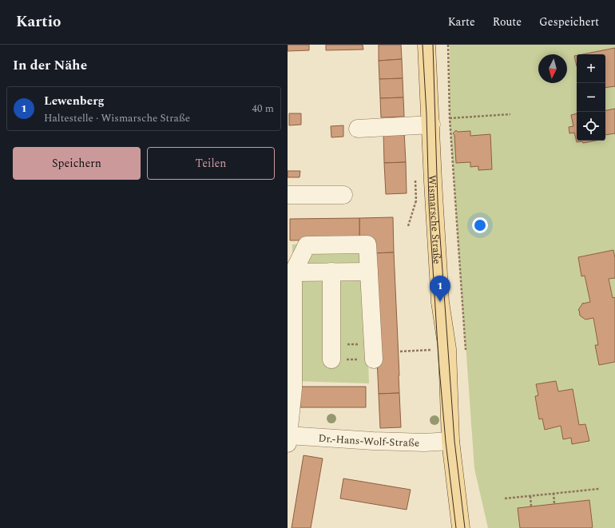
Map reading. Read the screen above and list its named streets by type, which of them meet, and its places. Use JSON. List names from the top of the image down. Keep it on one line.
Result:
{"streets":{"main road":["Wismarsche Straße"],"street":["Dr.-Hans-Wolf-Straße"]},"crossings":[["Wismarsche Straße","Dr.-Hans-Wolf-Straße"]],"north":"bottom","page":{"header":"Kartio","nav":["Karte","Route","Gespeichert"],"heading":"In der Nähe","map_buttons":["+","−"],"list":[{"mark":"1","name":"Lewenberg","note":"Haltestelle · Wismarsche Straße","value":"40 m"}],"buttons":["Speichern","Teilen"],"pins":"1"}}
